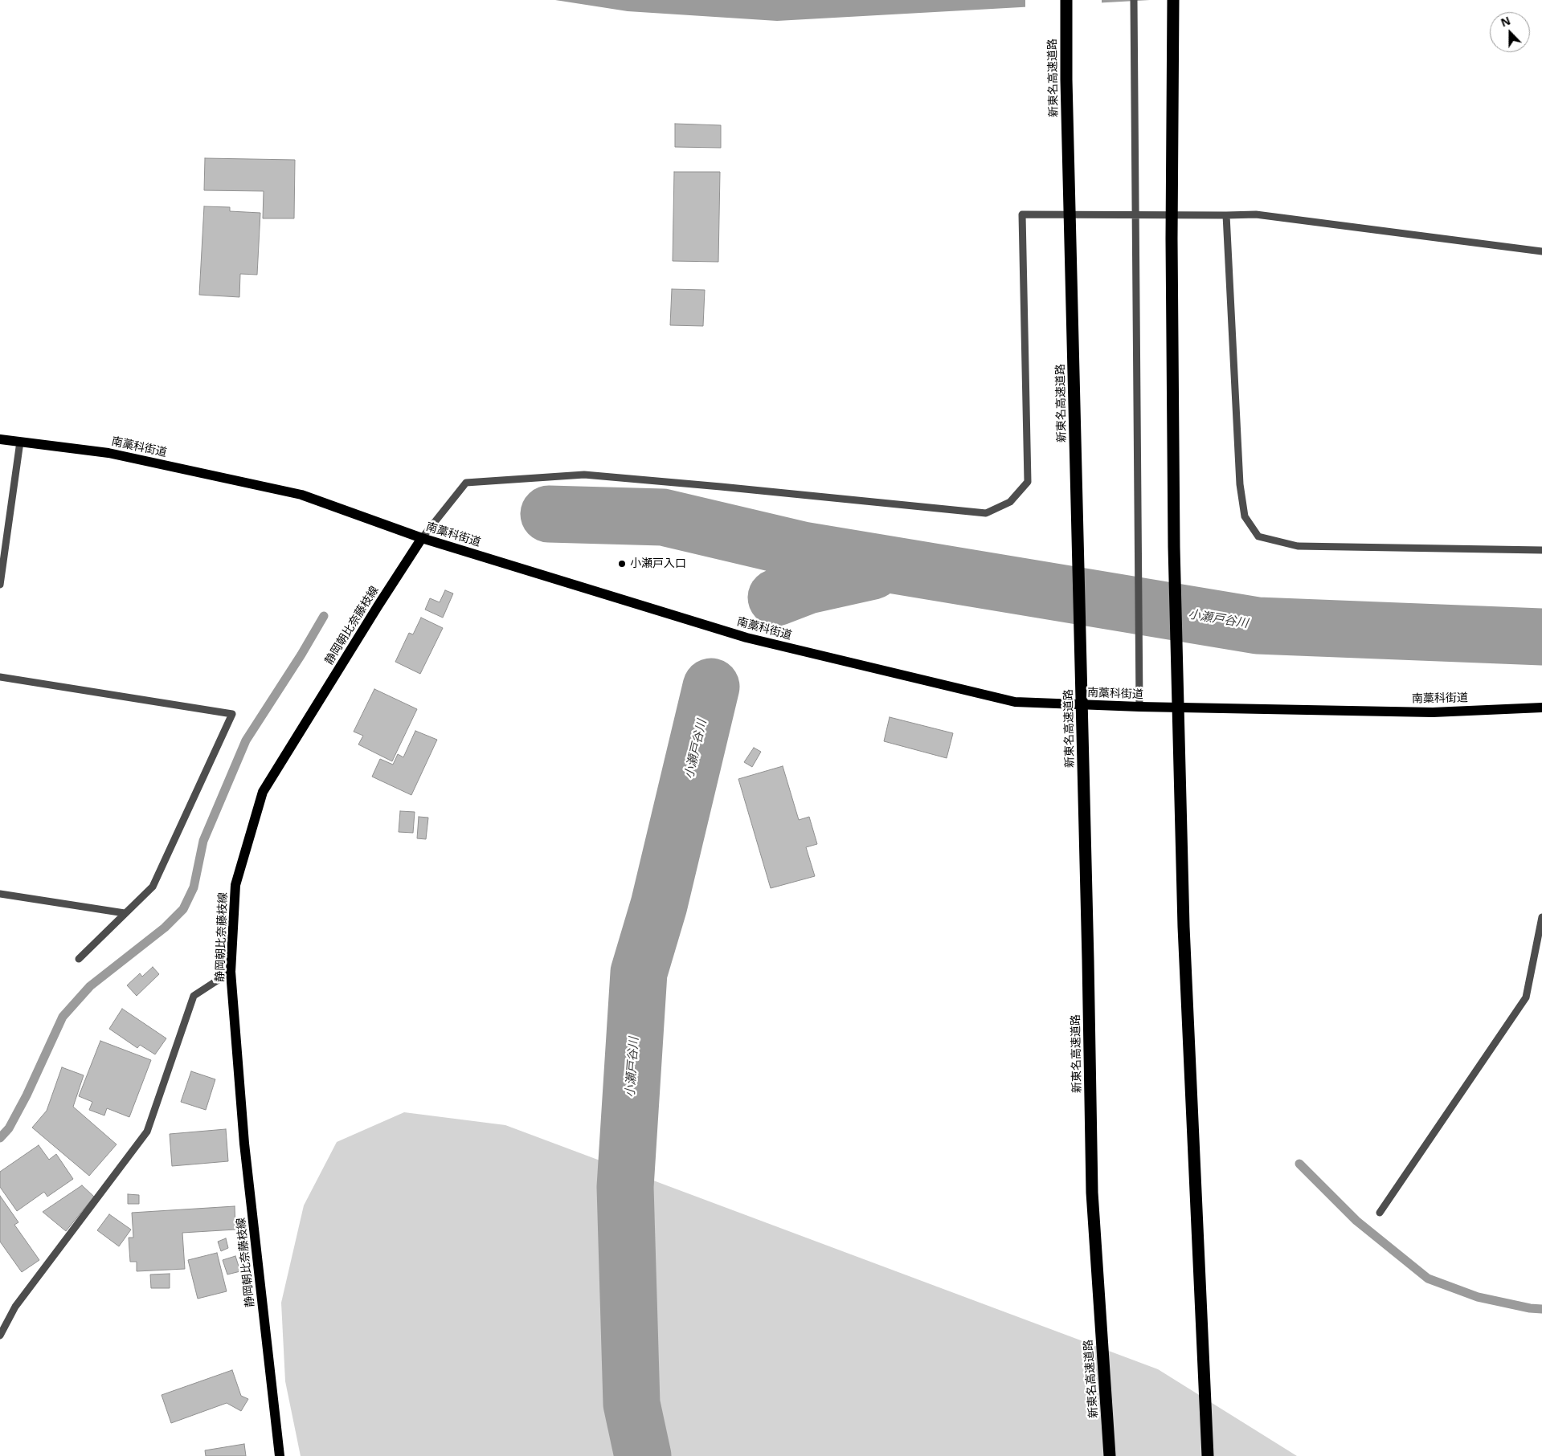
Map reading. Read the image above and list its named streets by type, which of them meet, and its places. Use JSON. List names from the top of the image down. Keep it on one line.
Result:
{"streets":{"highway":["新東名高速道路"],"main road":["南藁科街道","静岡朝比奈藤枝線"]},"crossings":[["南藁科街道","静岡朝比奈藤枝線"]],"water":["小瀬戸谷川"],"places":["小瀬戸入口"],"north":"top"}
